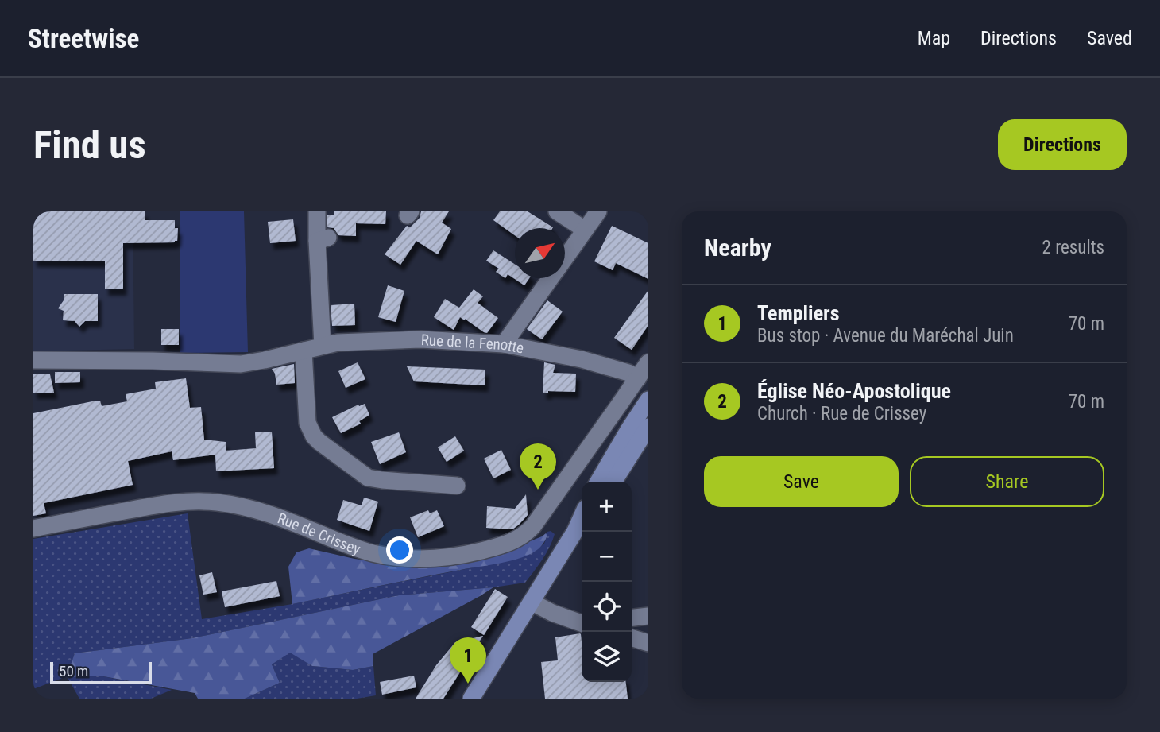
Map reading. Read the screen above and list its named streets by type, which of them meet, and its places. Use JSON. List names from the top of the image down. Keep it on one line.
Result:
{"streets":{"street":["Rue de la Fenotte","Rue de Crissey"]},"crossings":[["Rue de la Fenotte","Rue de Crissey"]],"scale_bar":"50 m","north":"top right","page":{"header":"Streetwise","nav":["Map","Directions","Saved"],"buttons":["Directions",["Save","Share"]],"title":"Find us","heading":["Nearby","2 results"],"list":[{"mark":"1","name":"Templiers","note":"Bus stop · Avenue du Maréchal Juin","value":"70 m"},{"mark":"2","name":"Église Néo-Apostolique","note":"Church · Rue de Crissey","value":"70 m"}],"pins":["2","1"],"map_buttons":["+","−"],"scale":"50 m"}}
